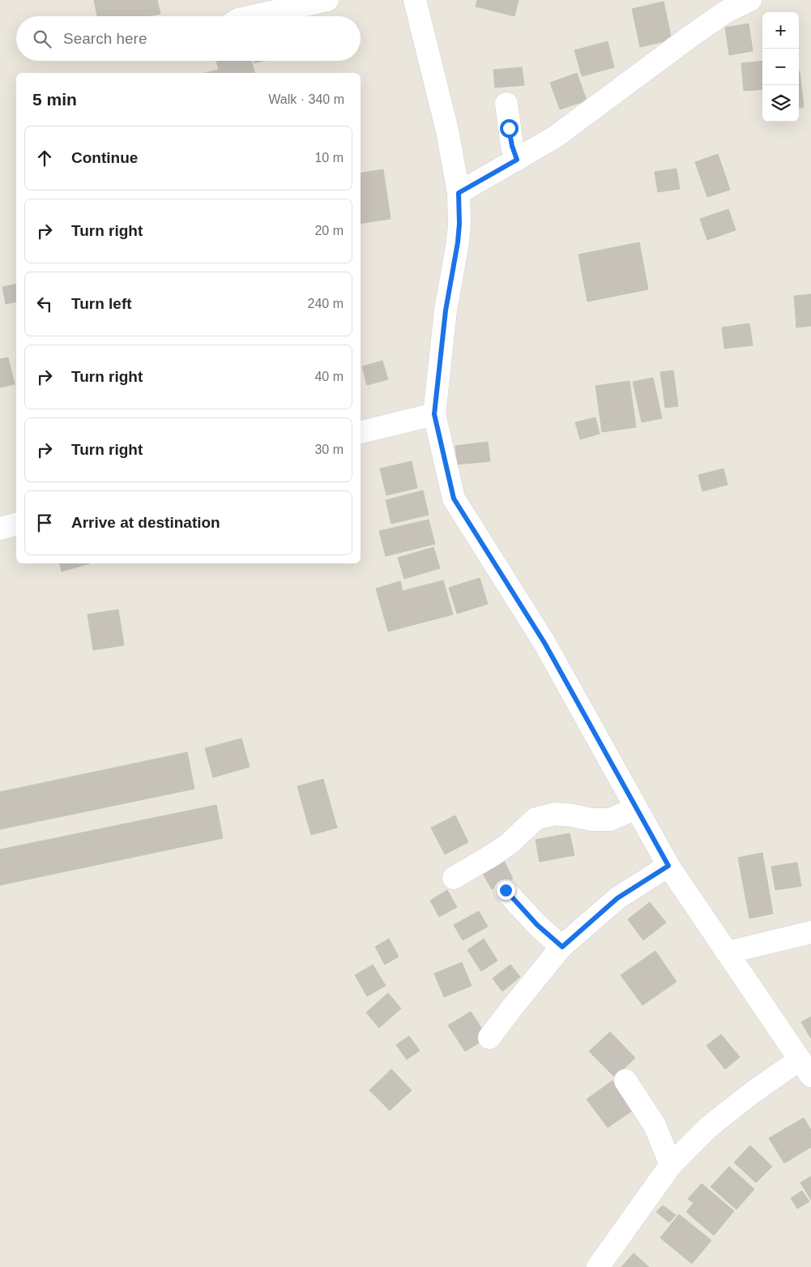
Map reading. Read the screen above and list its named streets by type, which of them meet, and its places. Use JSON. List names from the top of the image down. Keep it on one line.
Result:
{"page":{"map_buttons":["+","−"],"search":"Search here","heading":["5 min","Walk · 340 m"],"list":[["Continue","10 m"],["Turn right","20 m"],["Turn left","240 m"],["Turn right","40 m"],["Turn right","30 m"],"Arrive at destination"]}}
